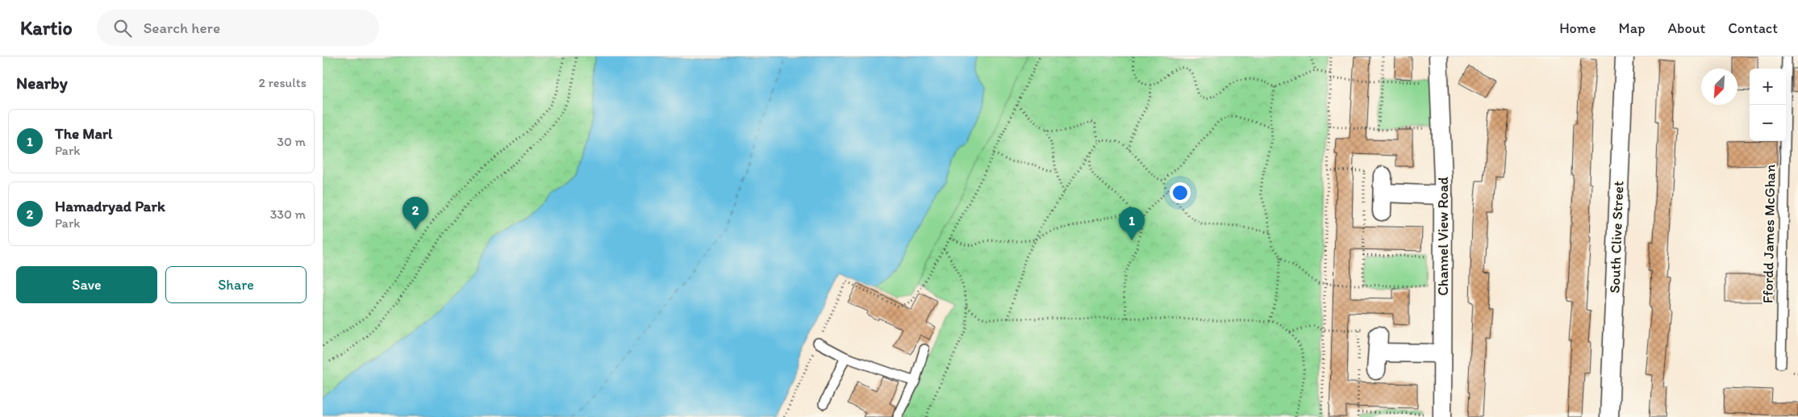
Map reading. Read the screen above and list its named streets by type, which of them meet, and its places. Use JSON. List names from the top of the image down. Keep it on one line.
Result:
{"streets":{"street":["Channel View Road","South Clive Street"],"lane":["Ffordd James McGhan"]},"north":"bottom left","page":{"header":"Kartio","search":"Search here","nav":["Home","Map","About","Contact"],"heading":["Nearby","2 results"],"map_buttons":["+","−"],"list":[{"mark":"1","name":"The Marl","note":"Park","value":"30 m"},{"mark":"2","name":"Hamadryad Park","note":"Park","value":"330 m"}],"pins":["2","1"],"buttons":["Save","Share"]}}
